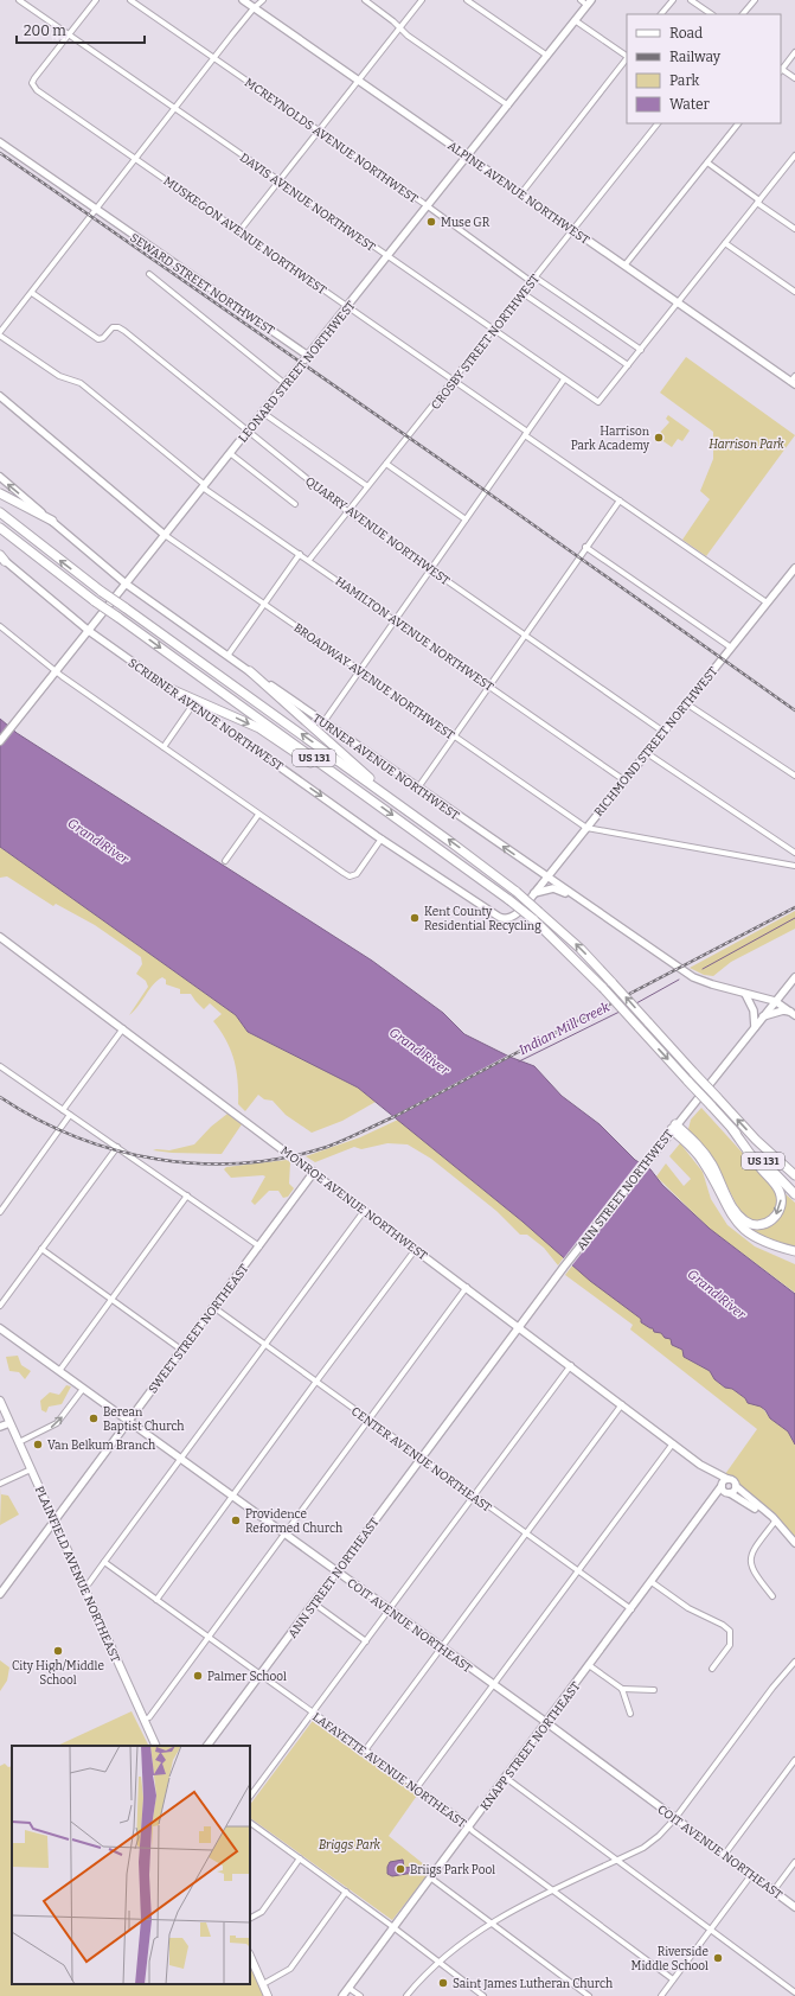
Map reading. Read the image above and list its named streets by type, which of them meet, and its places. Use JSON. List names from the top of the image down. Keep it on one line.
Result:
{"streets":{"highway":["US 131"],"main road":["PLAINFIELD AVENUE NORTHEAST"],"street":["MCREYNOLDS AVENUE NORTHWEST","ALPINE AVENUE NORTHWEST","DAVIS AVENUE NORTHWEST","MUSKEGON AVENUE NORTHWEST","SEWARD STREET NORTHWEST","CROSBY STREET NORTHWEST","LEONARD STREET NORTHWEST","QUARRY AVENUE NORTHWEST","HAMILTON AVENUE NORTHWEST","BROADWAY AVENUE NORTHWEST","SCRIBNER AVENUE NORTHWEST","RICHMOND STREET NORTHWEST","TURNER AVENUE NORTHWEST","ANN STREET NORTHWEST","MONROE AVENUE NORTHWEST","SWEET STREET NORTHEAST","CENTER AVENUE NORTHEAST","ANN STREET NORTHEAST","COIT AVENUE NORTHEAST","KNAPP STREET NORTHEAST","LAFAYETTE AVENUE NORTHEAST"]},"crossings":[["MCREYNOLDS AVENUE NORTHWEST","CROSBY STREET NORTHWEST"],["MCREYNOLDS AVENUE NORTHWEST","LEONARD STREET NORTHWEST"],["ALPINE AVENUE NORTHWEST","CROSBY STREET NORTHWEST"],["ALPINE AVENUE NORTHWEST","LEONARD STREET NORTHWEST"],["DAVIS AVENUE NORTHWEST","MUSKEGON AVENUE NORTHWEST"],["DAVIS AVENUE NORTHWEST","CROSBY STREET NORTHWEST"],["DAVIS AVENUE NORTHWEST","LEONARD STREET NORTHWEST"],["MUSKEGON AVENUE NORTHWEST","CROSBY STREET NORTHWEST"],["MUSKEGON AVENUE NORTHWEST","LEONARD STREET NORTHWEST"],["MUSKEGON AVENUE NORTHWEST","RICHMOND STREET NORTHWEST"],["SEWARD STREET NORTHWEST","LEONARD STREET NORTHWEST"],["CROSBY STREET NORTHWEST","QUARRY AVENUE NORTHWEST"],["CROSBY STREET NORTHWEST","HAMILTON AVENUE NORTHWEST"],["LEONARD STREET NORTHWEST","QUARRY AVENUE NORTHWEST"],["LEONARD STREET NORTHWEST","HAMILTON AVENUE NORTHWEST"],["LEONARD STREET NORTHWEST","BROADWAY AVENUE NORTHWEST"],["LEONARD STREET NORTHWEST","SCRIBNER AVENUE NORTHWEST"],["LEONARD STREET NORTHWEST","TURNER AVENUE NORTHWEST"],["QUARRY AVENUE NORTHWEST","RICHMOND STREET NORTHWEST"],["HAMILTON AVENUE NORTHWEST","RICHMOND STREET NORTHWEST"],["BROADWAY AVENUE NORTHWEST","RICHMOND STREET NORTHWEST"],["SCRIBNER AVENUE NORTHWEST","RICHMOND STREET NORTHWEST"],["RICHMOND STREET NORTHWEST","TURNER AVENUE NORTHWEST"],["TURNER AVENUE NORTHWEST","ANN STREET NORTHWEST"],["ANN STREET NORTHWEST","MONROE AVENUE NORTHWEST"],["ANN STREET NORTHWEST","ANN STREET NORTHEAST"],["MONROE AVENUE NORTHWEST","SWEET STREET NORTHEAST"],["MONROE AVENUE NORTHWEST","KNAPP STREET NORTHEAST"],["SWEET STREET NORTHEAST","CENTER AVENUE NORTHEAST"],["SWEET STREET NORTHEAST","PLAINFIELD AVENUE NORTHEAST"],["SWEET STREET NORTHEAST","COIT AVENUE NORTHEAST"],["CENTER AVENUE NORTHEAST","ANN STREET NORTHEAST"],["CENTER AVENUE NORTHEAST","KNAPP STREET NORTHEAST"],["ANN STREET NORTHEAST","COIT AVENUE NORTHEAST"],["ANN STREET NORTHEAST","LAFAYETTE AVENUE NORTHEAST"],["COIT AVENUE NORTHEAST","KNAPP STREET NORTHEAST"],["KNAPP STREET NORTHEAST","LAFAYETTE AVENUE NORTHEAST"]],"water":["Grand River","Indian Mill Creek"],"parks":["Harrison Park","Briggs Park"],"places":["Muse GR","Harrison Park Academy","Kent County Residential Recycling","Berean Baptist Church","Van Belkum Branch","Providence Reformed Church","City High/Middle School","Palmer School","Briigs Park Pool","Riverside Middle School","Saint James Lutheran Church"],"legend":["Road","Railway","Park","Water"],"scale_bar":"200 m"}
